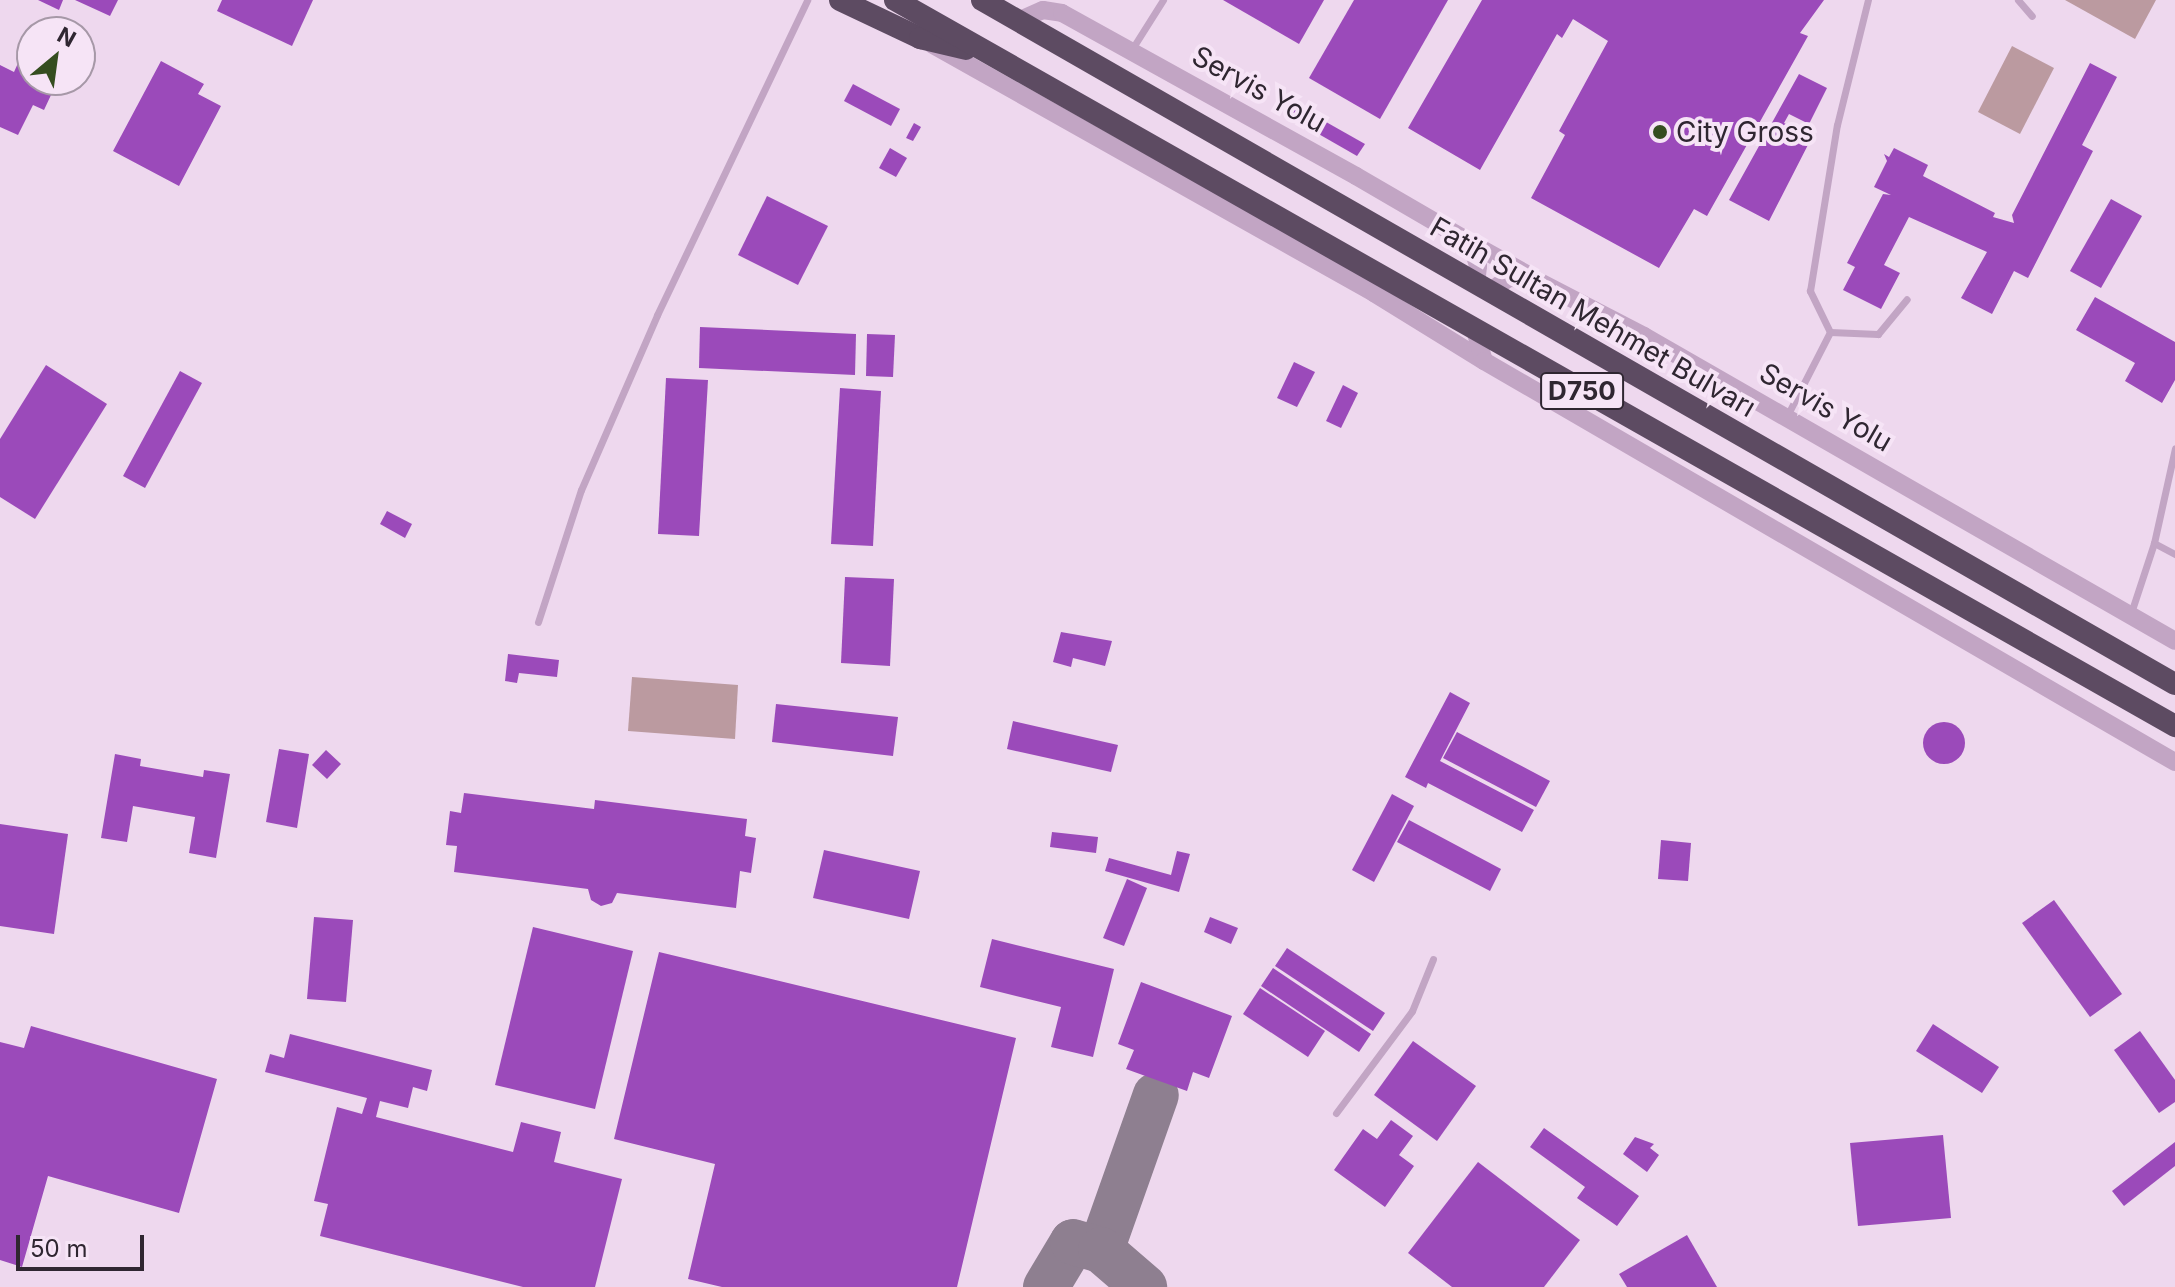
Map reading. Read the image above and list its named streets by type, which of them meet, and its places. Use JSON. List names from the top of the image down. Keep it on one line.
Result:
{"streets":{"highway":["Fatih Sultan Mehmet Bulvarı","D750"],"street":["Servis Yolu"]},"places":["City Gross"],"scale_bar":"50 m","north":"top right"}
